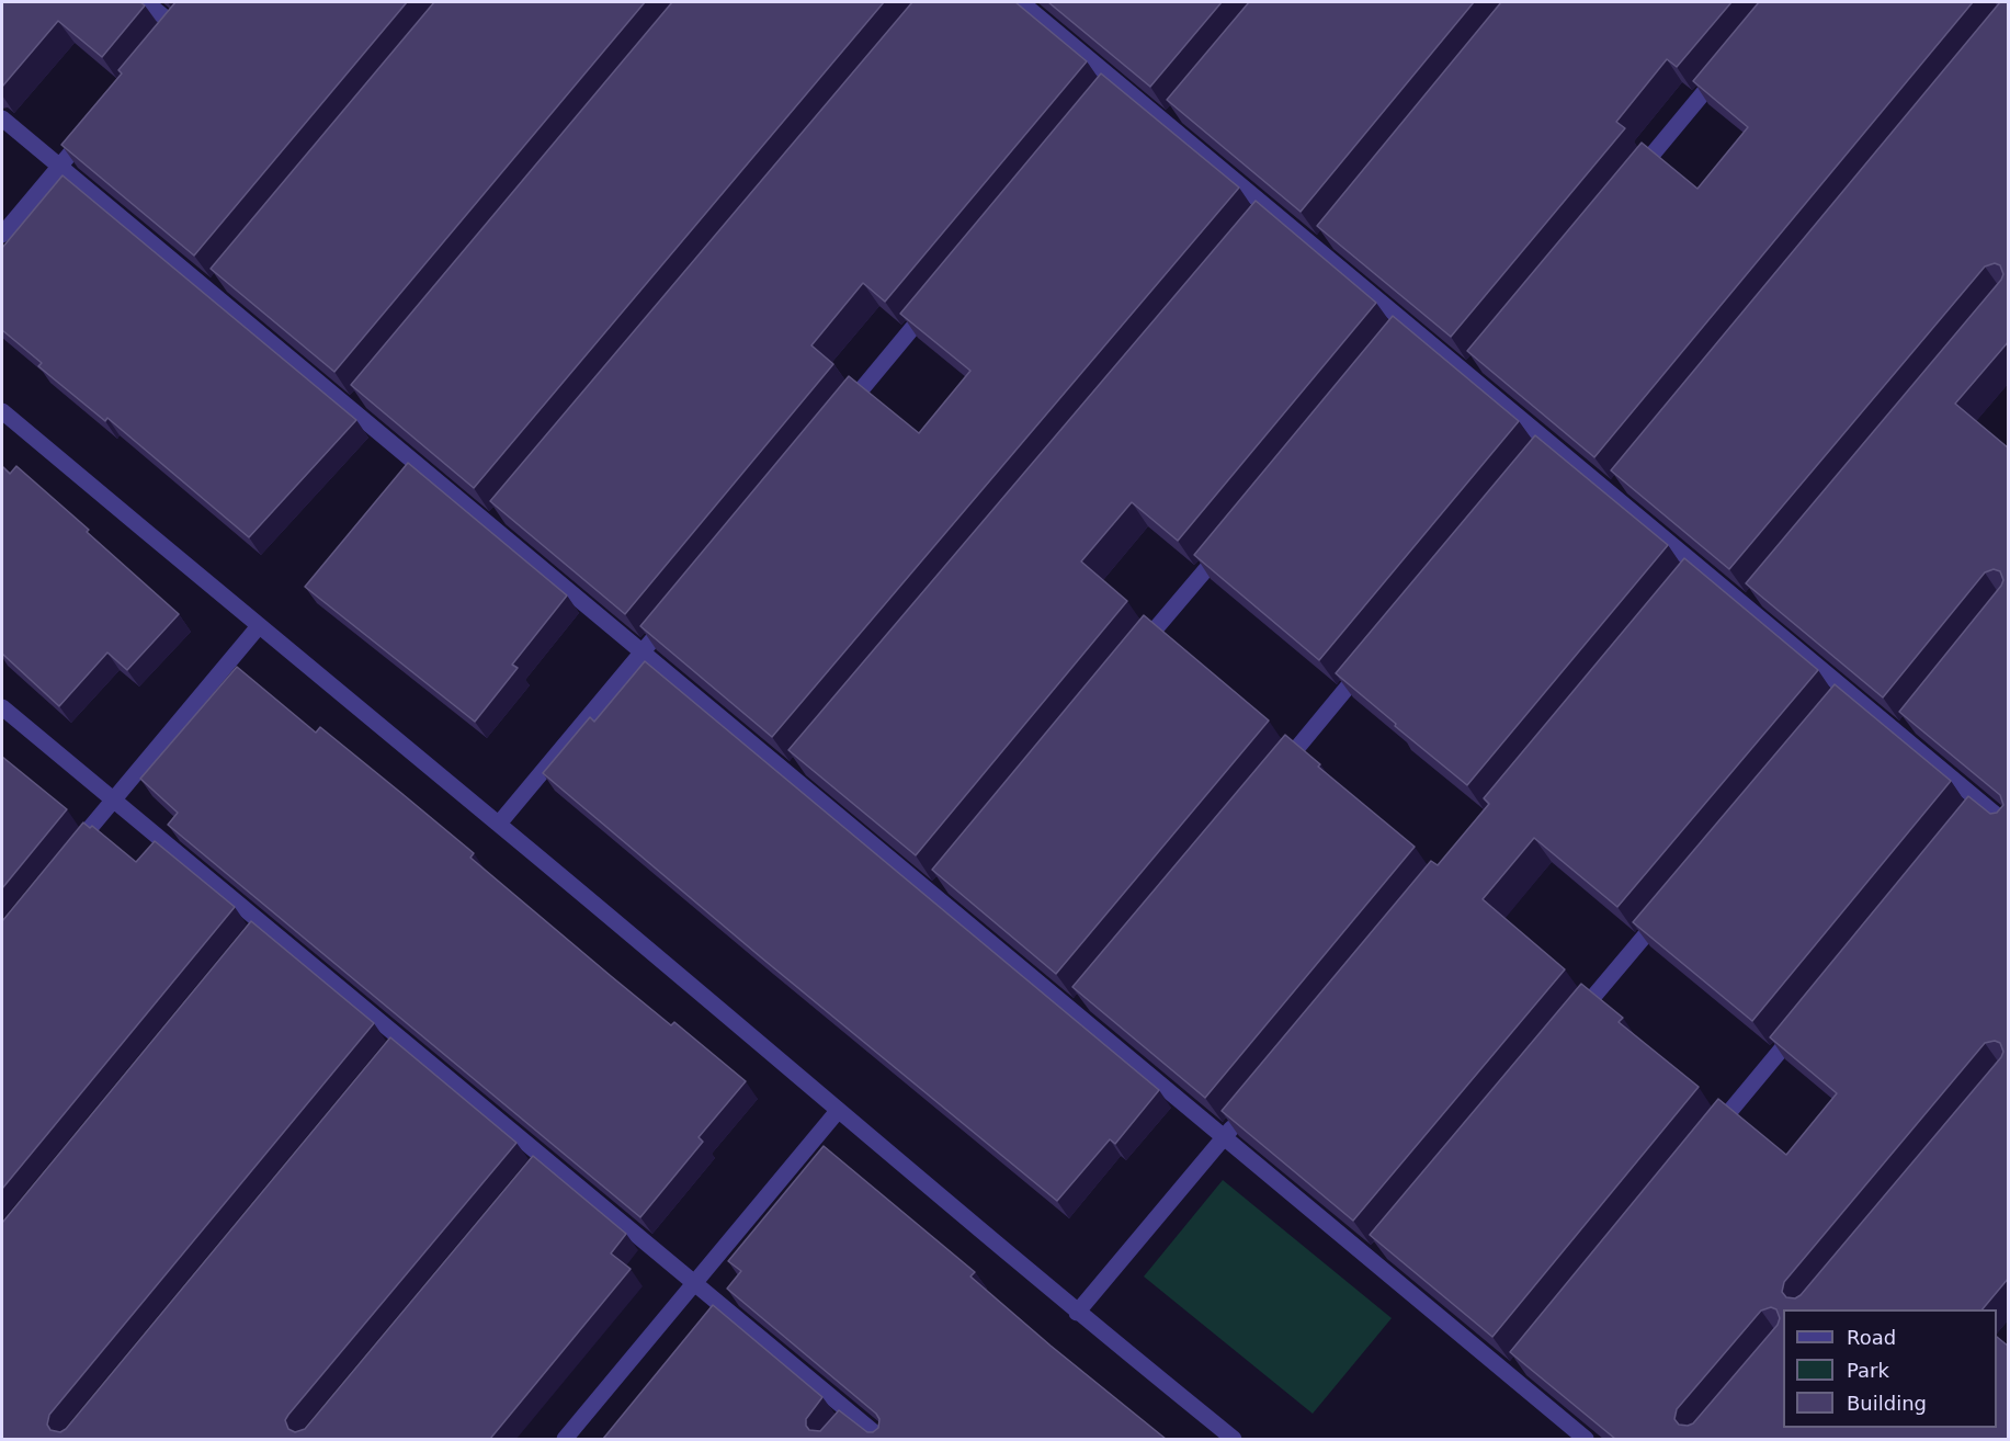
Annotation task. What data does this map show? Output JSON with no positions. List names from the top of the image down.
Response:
{
  "legend": ["Road", "Park", "Building"]
}
